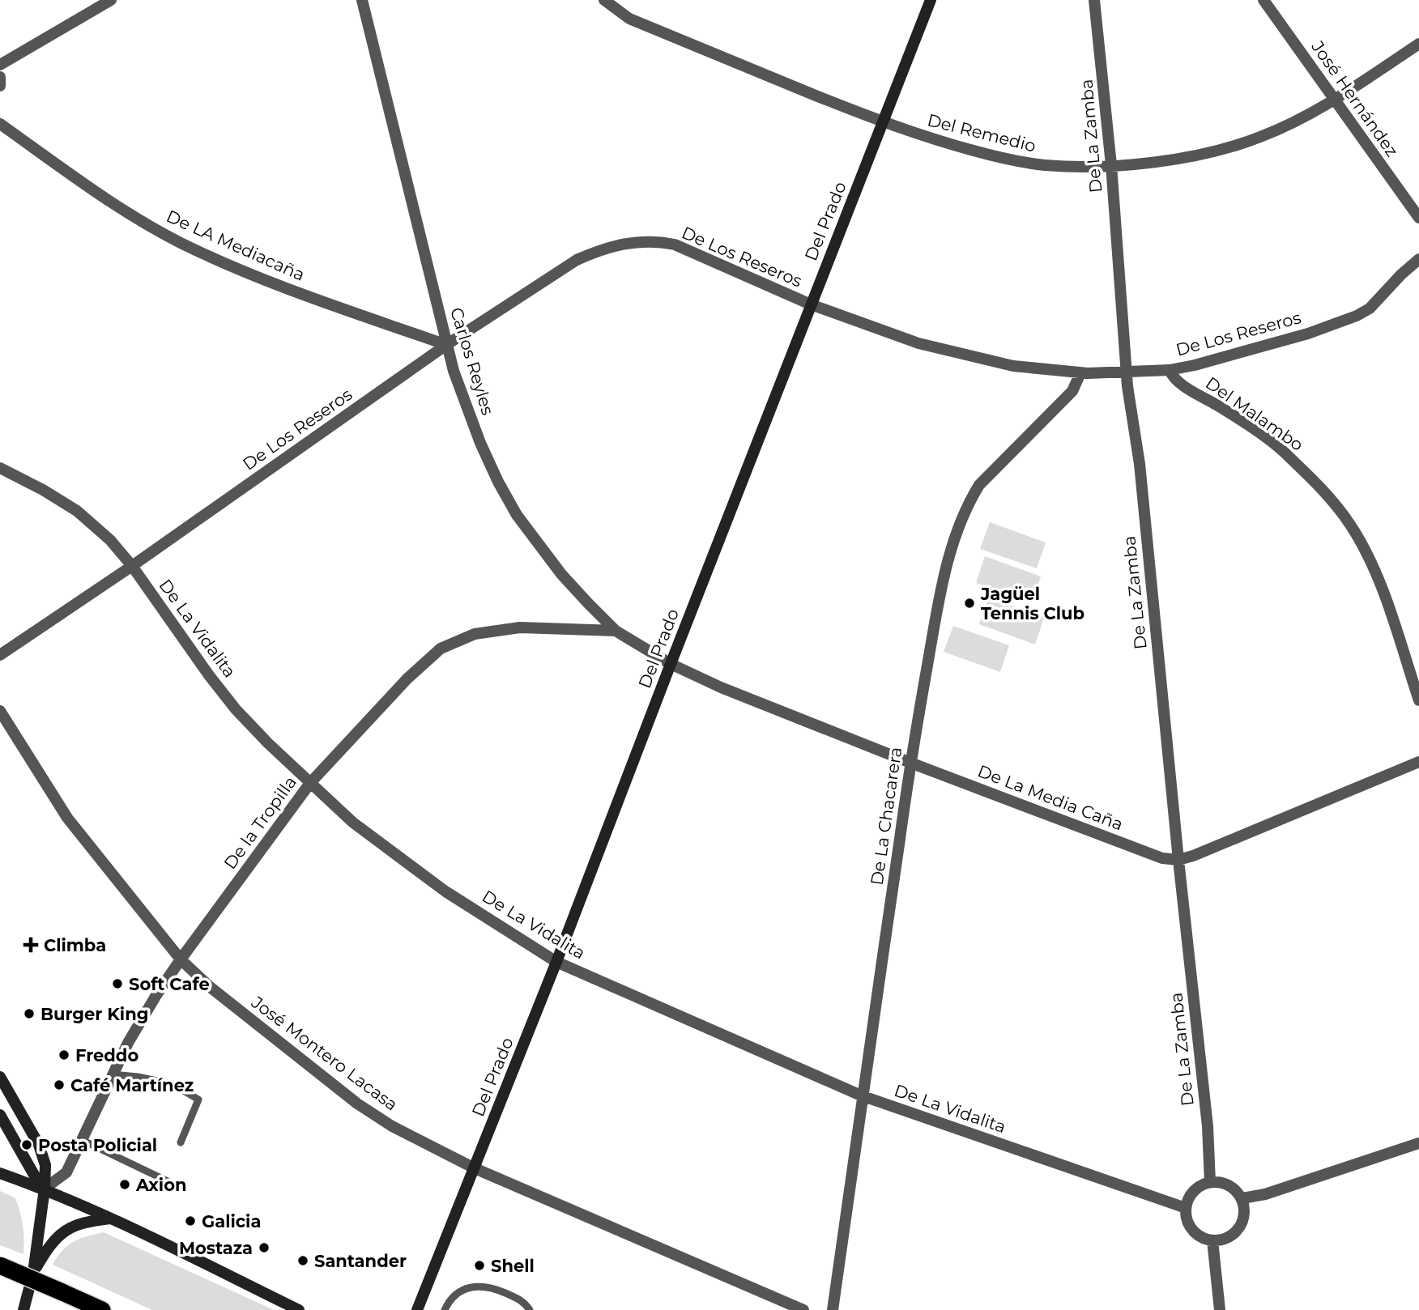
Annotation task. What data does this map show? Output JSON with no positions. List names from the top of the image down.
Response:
{
  "streets": {
    "street": [
      "José Hernández",
      "Del Remedio",
      "De La Zamba",
      "Del Prado",
      "De LA Mediacaña",
      "De Los Reseros",
      "Carlos Reyles",
      "Del Malambo",
      "De La Vidalita",
      "De La Media Caña",
      "De La Chacarera",
      "De la Tropilla",
      "José Montero Lacasa"
    ]
  },
  "crossings": [
    ["José Hernández", "Del Remedio"],
    ["Del Remedio", "De La Zamba"],
    ["Del Remedio", "Del Prado"],
    ["De La Zamba", "De Los Reseros"],
    ["De La Zamba", "De La Vidalita"],
    ["De La Zamba", "De La Media Caña"],
    ["Del Prado", "De Los Reseros"],
    ["Del Prado", "Carlos Reyles"],
    ["Del Prado", "De La Vidalita"],
    ["Del Prado", "De La Media Caña"],
    ["Del Prado", "José Montero Lacasa"],
    ["De LA Mediacaña", "De Los Reseros"],
    ["De LA Mediacaña", "Carlos Reyles"],
    ["De Los Reseros", "Carlos Reyles"],
    ["De Los Reseros", "Del Malambo"],
    ["De Los Reseros", "De La Vidalita"],
    ["De Los Reseros", "De La Chacarera"],
    ["Carlos Reyles", "De La Media Caña"],
    ["Carlos Reyles", "De la Tropilla"],
    ["De La Vidalita", "De La Chacarera"],
    ["De La Vidalita", "De la Tropilla"],
    ["De La Media Caña", "De La Chacarera"],
    ["De la Tropilla", "José Montero Lacasa"]
  ],
  "places": {
    "other": [
      "Jagüel Tennis Club",
      "Soft Cafe",
      "Burger King",
      "Freddo",
      "Café Martínez",
      "Posta Policial",
      "Axion",
      "Galicia",
      "Mostaza",
      "Santander",
      "Shell"
    ],
    "health": ["Climba"]
  }
}
